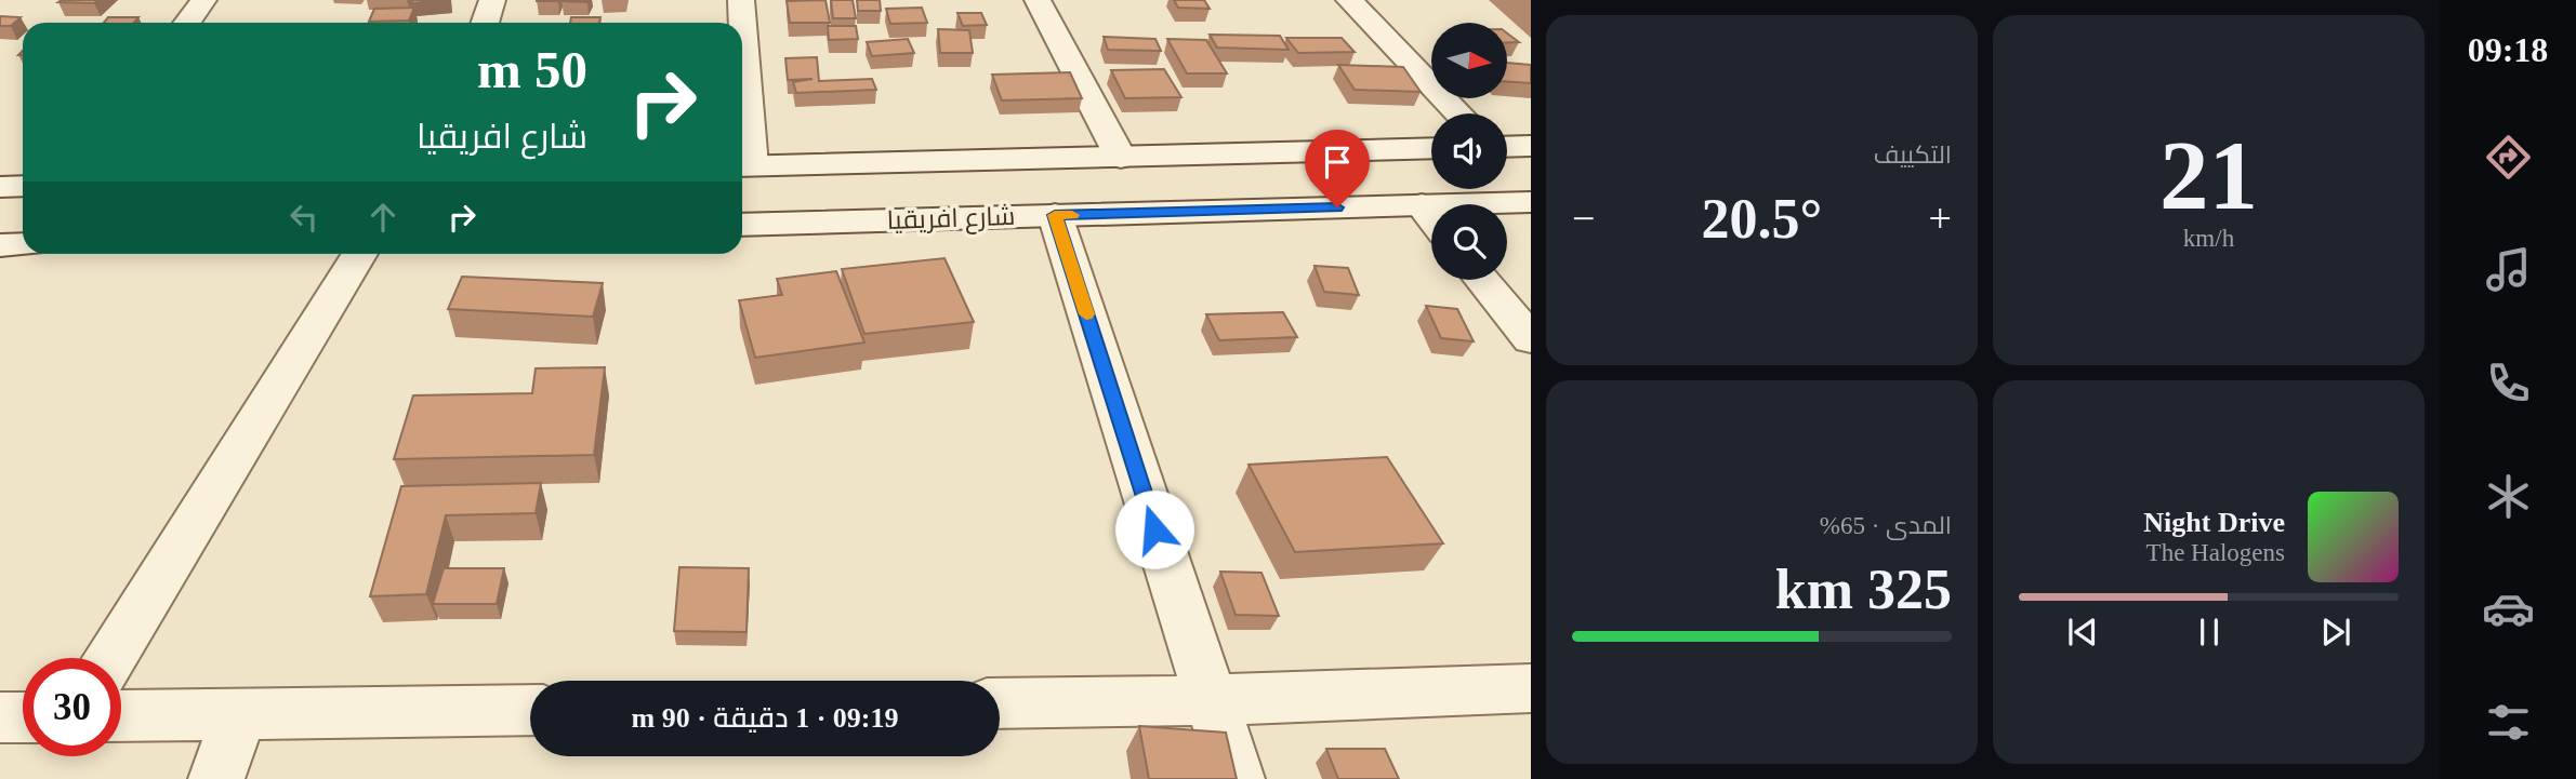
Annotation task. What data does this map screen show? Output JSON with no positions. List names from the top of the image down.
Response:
{
  "streets": {
    "street": ["شارع افريقيا"]
  },
  "north": "right",
  "page": {
    "tabs": "09:18",
    "tile": [
      ["21", "km/h"],
      "التكييف",
      ["المدى · 65%", "325 km"]
    ],
    "turn": ["50 m", "شارع افريقيا"],
    "heat": ["−", "20.5°", "+"],
    "song": ["Night Drive", "The Halogens"],
    "limit": "30",
    "trip": "09:19 · 1 دقيقة · 90 m"
  }
}
